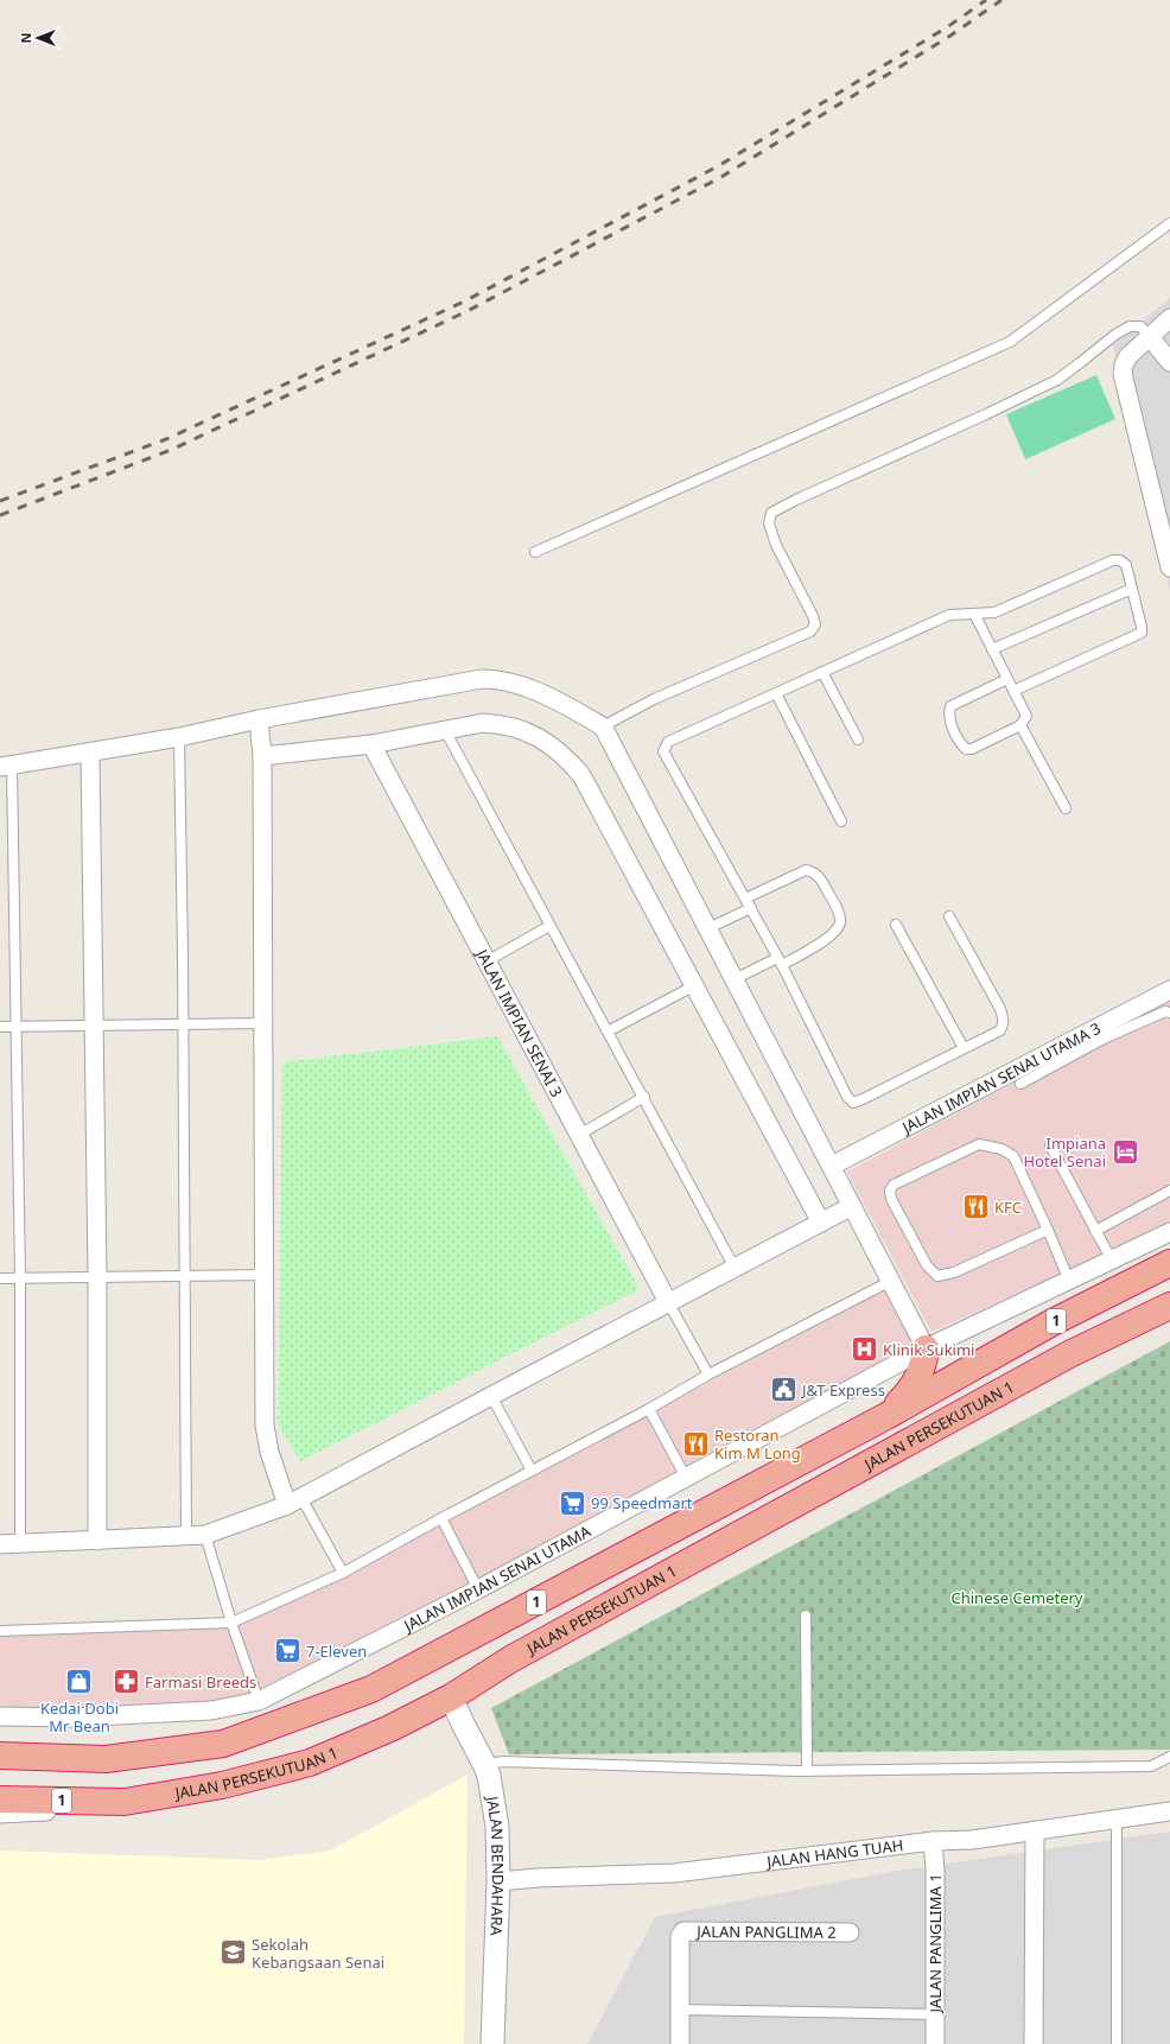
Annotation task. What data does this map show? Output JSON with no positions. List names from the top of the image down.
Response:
{
  "streets": {
    "highway": ["1", "JALAN PERSEKUTUAN 1"],
    "street": [
      "JALAN IMPIAN SENAI 3",
      "JALAN IMPIAN SENAI UTAMA 3",
      "JALAN IMPIAN SENAI UTAMA",
      "JALAN HANG TUAH",
      "JALAN BENDAHARA",
      "JALAN PANGLIMA 2",
      "JALAN PANGLIMA 1"
    ]
  },
  "crossings": [
    ["JALAN PERSEKUTUAN 1", "JALAN BENDAHARA"],
    ["JALAN HANG TUAH", "JALAN BENDAHARA"],
    ["JALAN HANG TUAH", "JALAN PANGLIMA 1"]
  ],
  "parks": ["Chinese Cemetery"],
  "places": {
    "hotel": ["Impiana Hotel Senai"],
    "restaurant": ["KFC", "Restoran Kim M Long"],
    "hospital": ["Klinik Sukimi"],
    "public building": ["J&T Express"],
    "supermarket": ["99 Speedmart", "7-Eleven"],
    "shop": ["Kedai Dobi Mr Bean"],
    "pharmacy": ["Farmasi Breeds"],
    "school or university": ["Sekolah Kebangsaan Senai"]
  },
  "north": "left"
}
